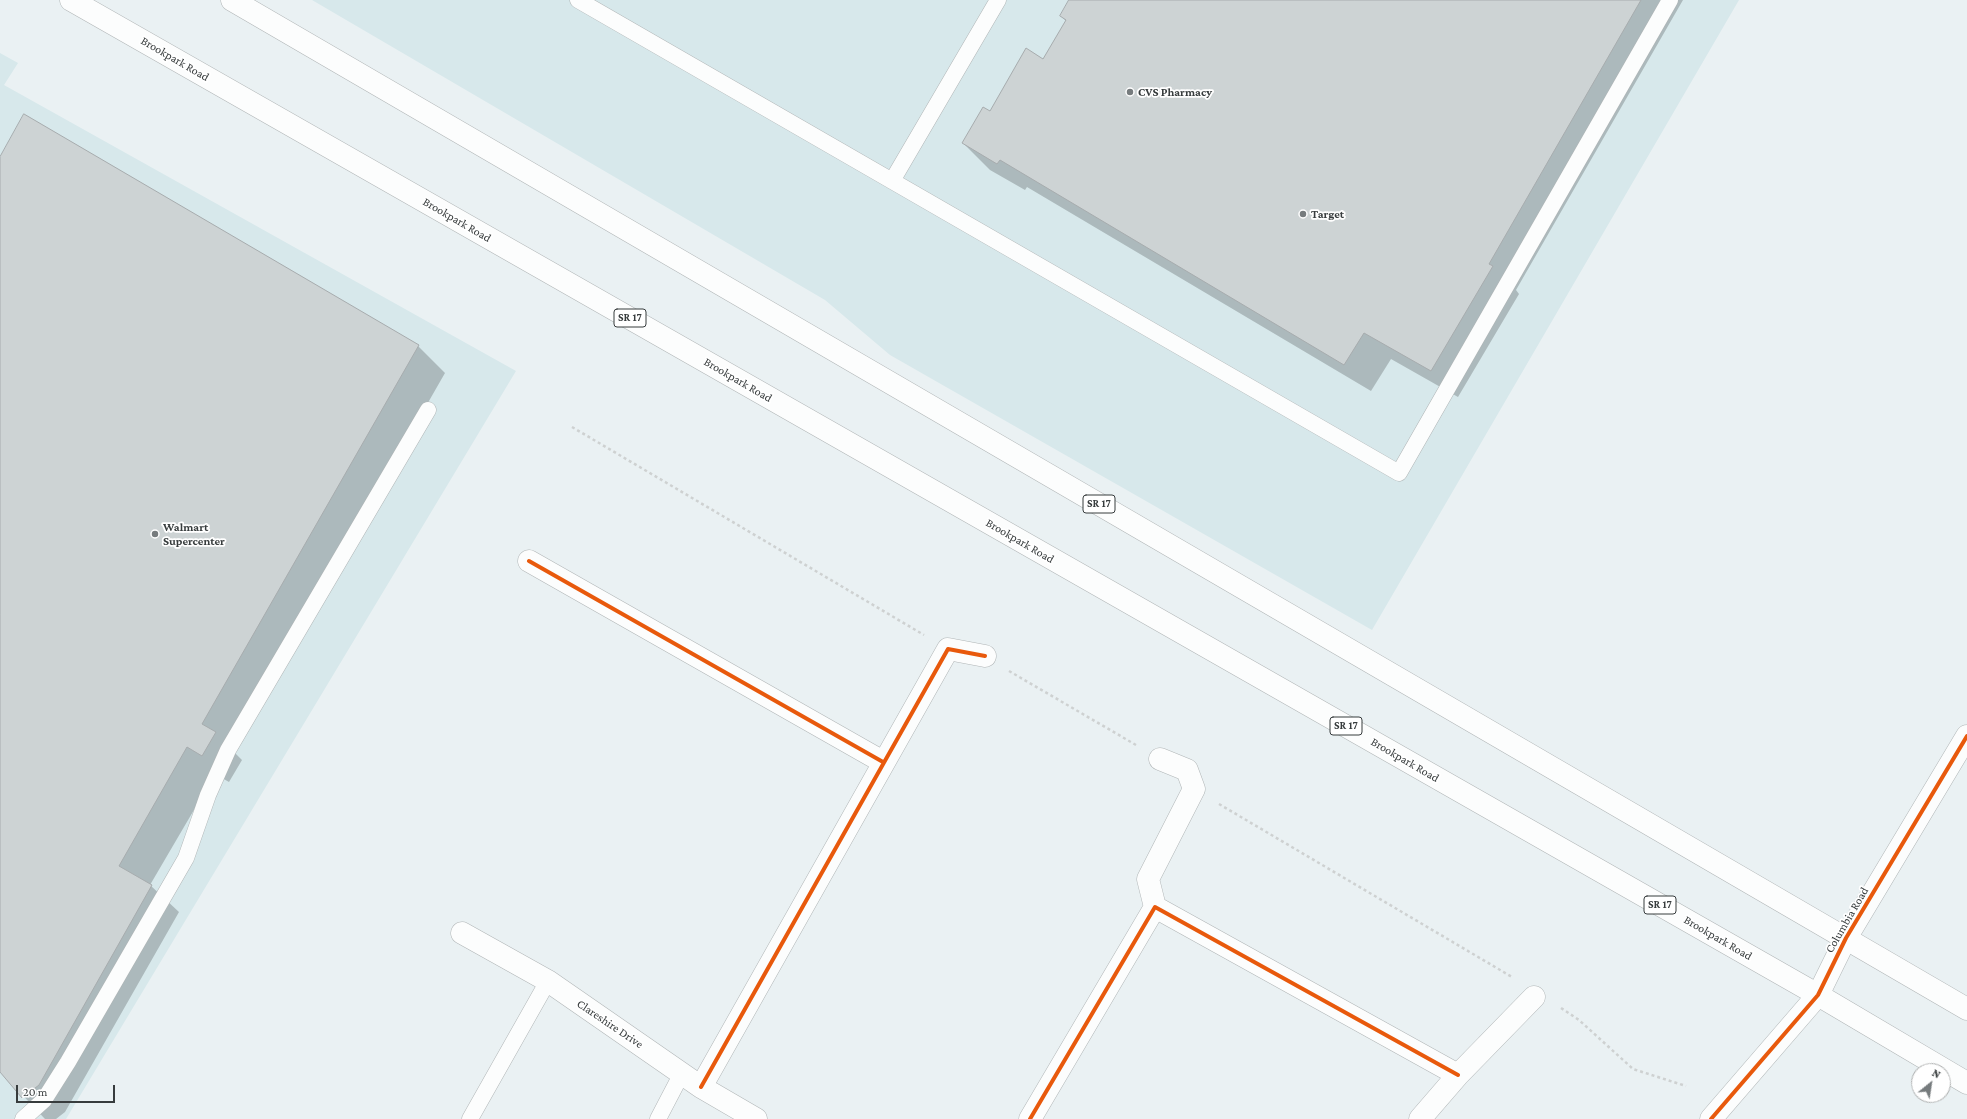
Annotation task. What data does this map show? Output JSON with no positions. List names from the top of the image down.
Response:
{
  "streets": {
    "main road": [
      "Brookpark Road",
      "SR 17",
      "Columbia Road",
      "Clareshire Drive"
    ]
  },
  "crossings": [
    ["Brookpark Road", "Columbia Road"],
    ["SR 17", "Columbia Road"]
  ],
  "places": ["CVS Pharmacy", "Target", "Walmart Supercenter"],
  "scale_bar": "20 m",
  "north": "top right"
}
